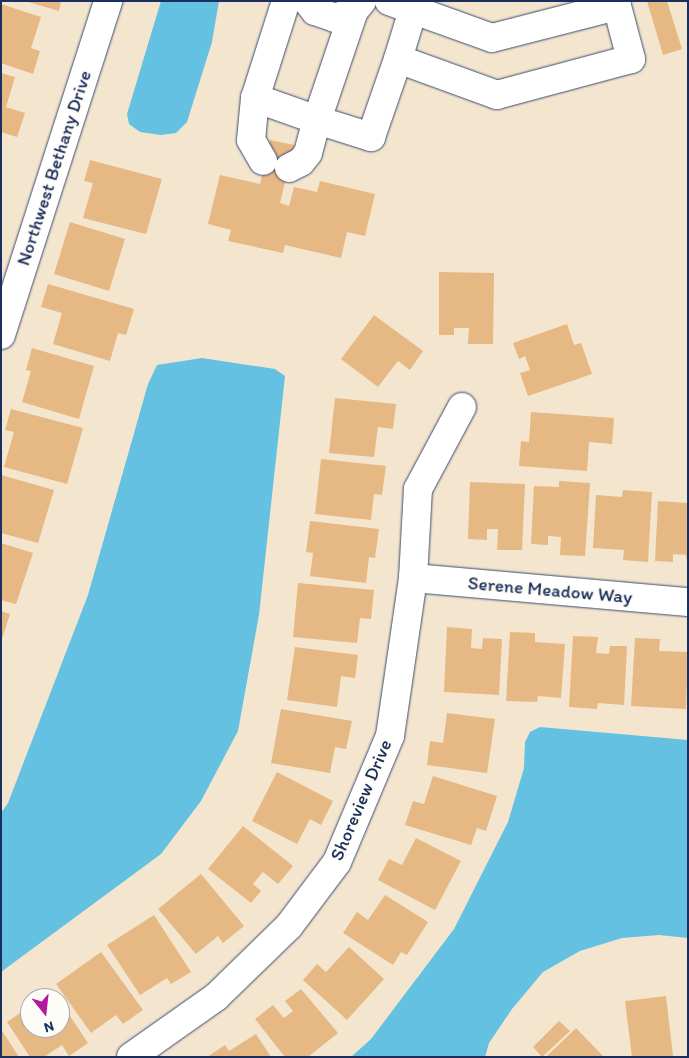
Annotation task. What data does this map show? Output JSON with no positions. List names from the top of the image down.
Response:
{
  "streets": {
    "street": ["Northwest Bethany Drive", "Serene Meadow Way", "Shoreview Drive"]
  },
  "crossings": [
    ["Serene Meadow Way", "Shoreview Drive"]
  ],
  "north": "bottom"
}
